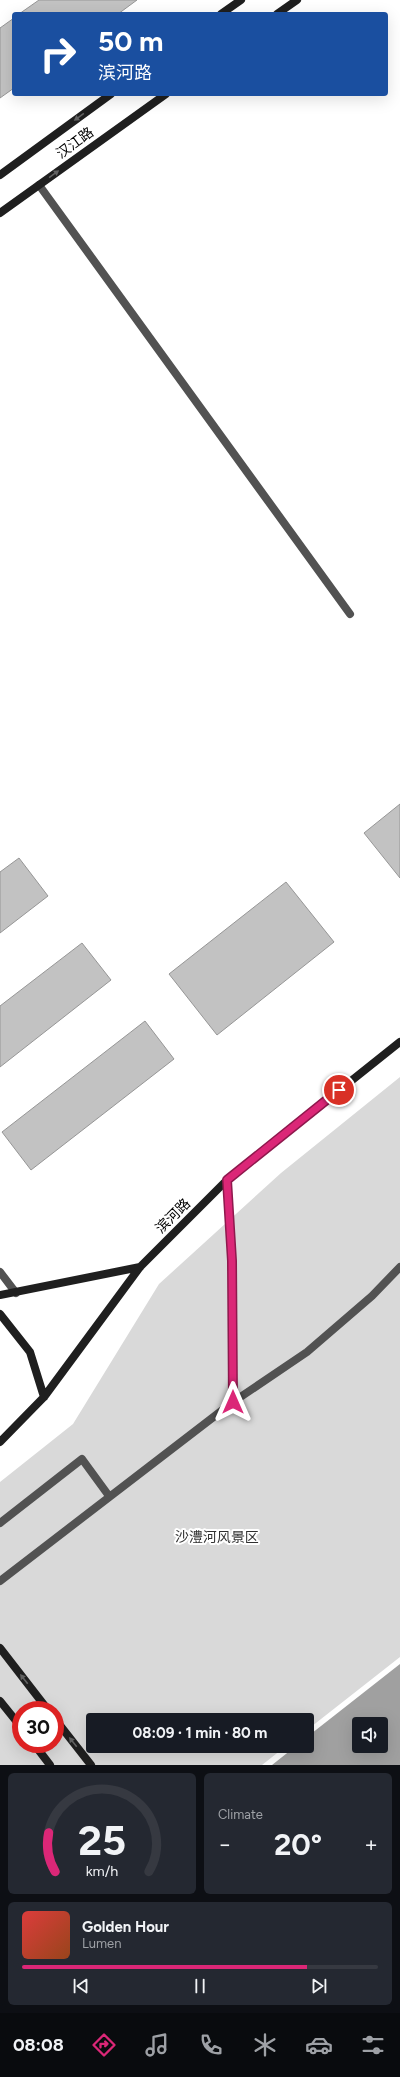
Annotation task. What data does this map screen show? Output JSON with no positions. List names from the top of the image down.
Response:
{
  "streets": {
    "street": ["汉江路", "滨河路"]
  },
  "parks": ["沙澧河风景区"],
  "page": {
    "turn": ["50 m", "滨河路"],
    "limit": "30",
    "trip": "08:09 · 1 min · 80 m",
    "tile": "Climate",
    "heat": ["−", "20°", "+"],
    "song": ["Golden Hour", "Lumen"],
    "tabs": "08:08",
    "gauge": ["25", "km/h"]
  }
}
